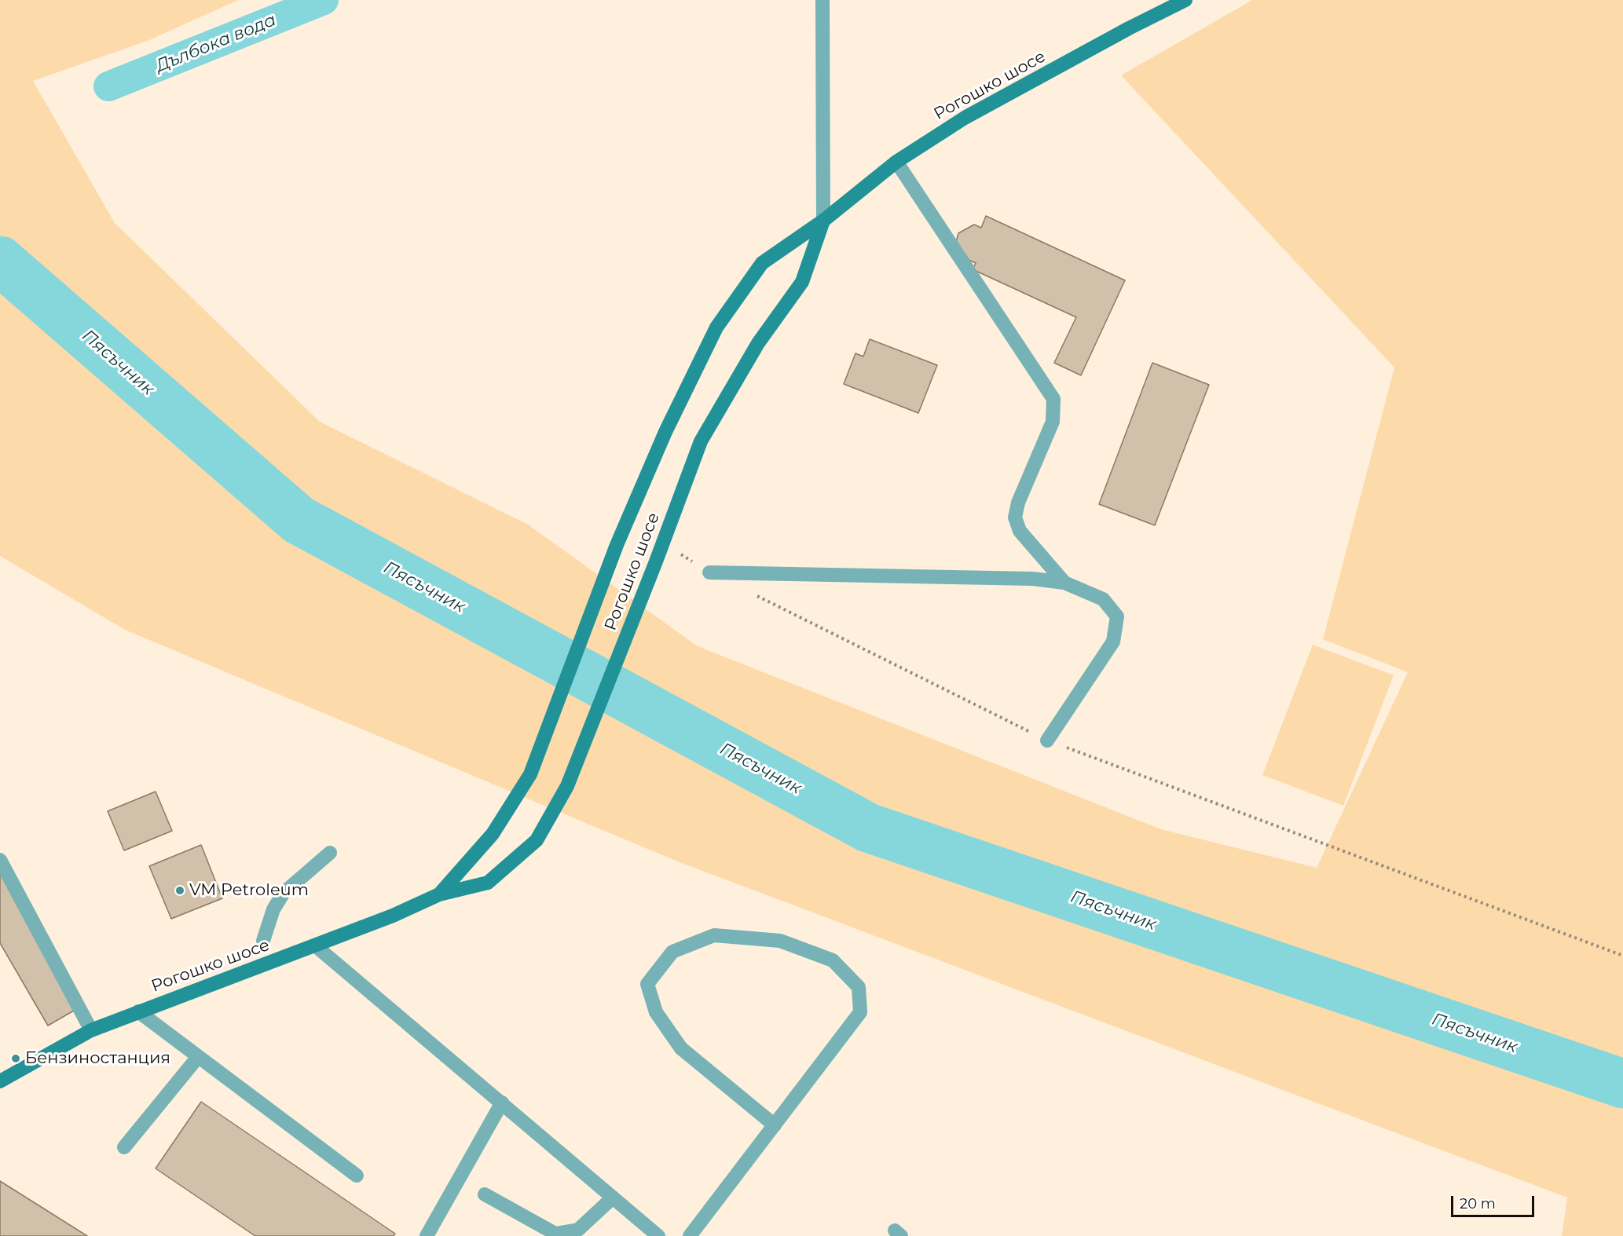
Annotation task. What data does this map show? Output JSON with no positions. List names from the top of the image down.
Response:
{
  "streets": {
    "main road": ["Рогошко шосе"]
  },
  "water": ["Дълбока вода", "Пясъчник"],
  "places": ["VM Petroleum", "Бензиностанция"],
  "scale_bar": "20 m"
}
